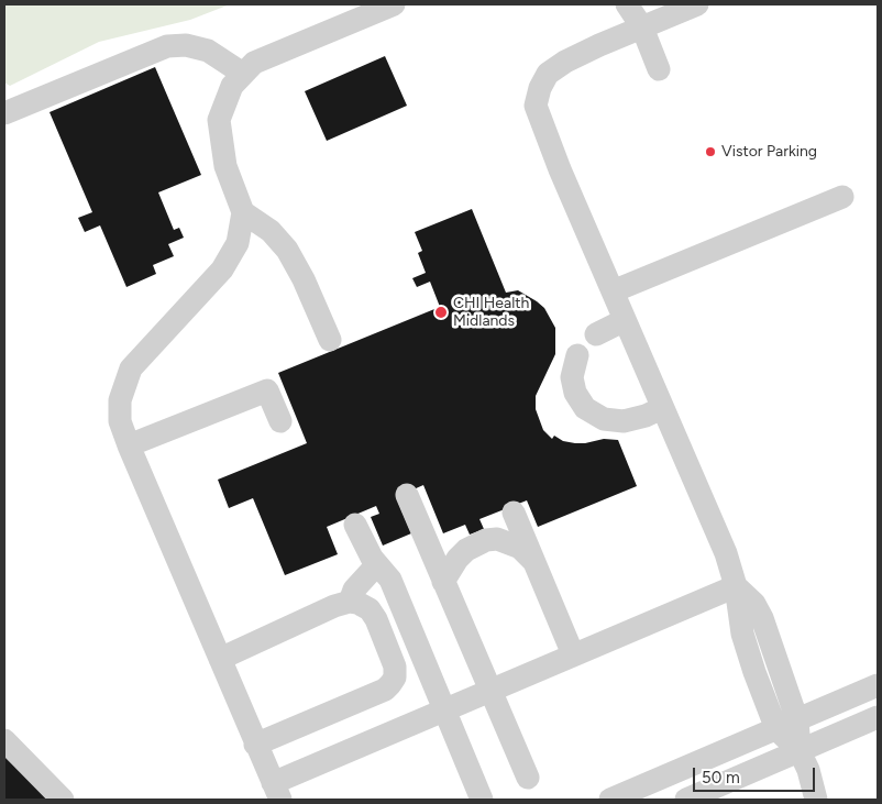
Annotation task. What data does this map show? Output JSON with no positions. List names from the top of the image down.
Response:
{
  "places": ["Vistor Parking", "CHI Health Midlands"],
  "scale_bar": "50 m"
}
